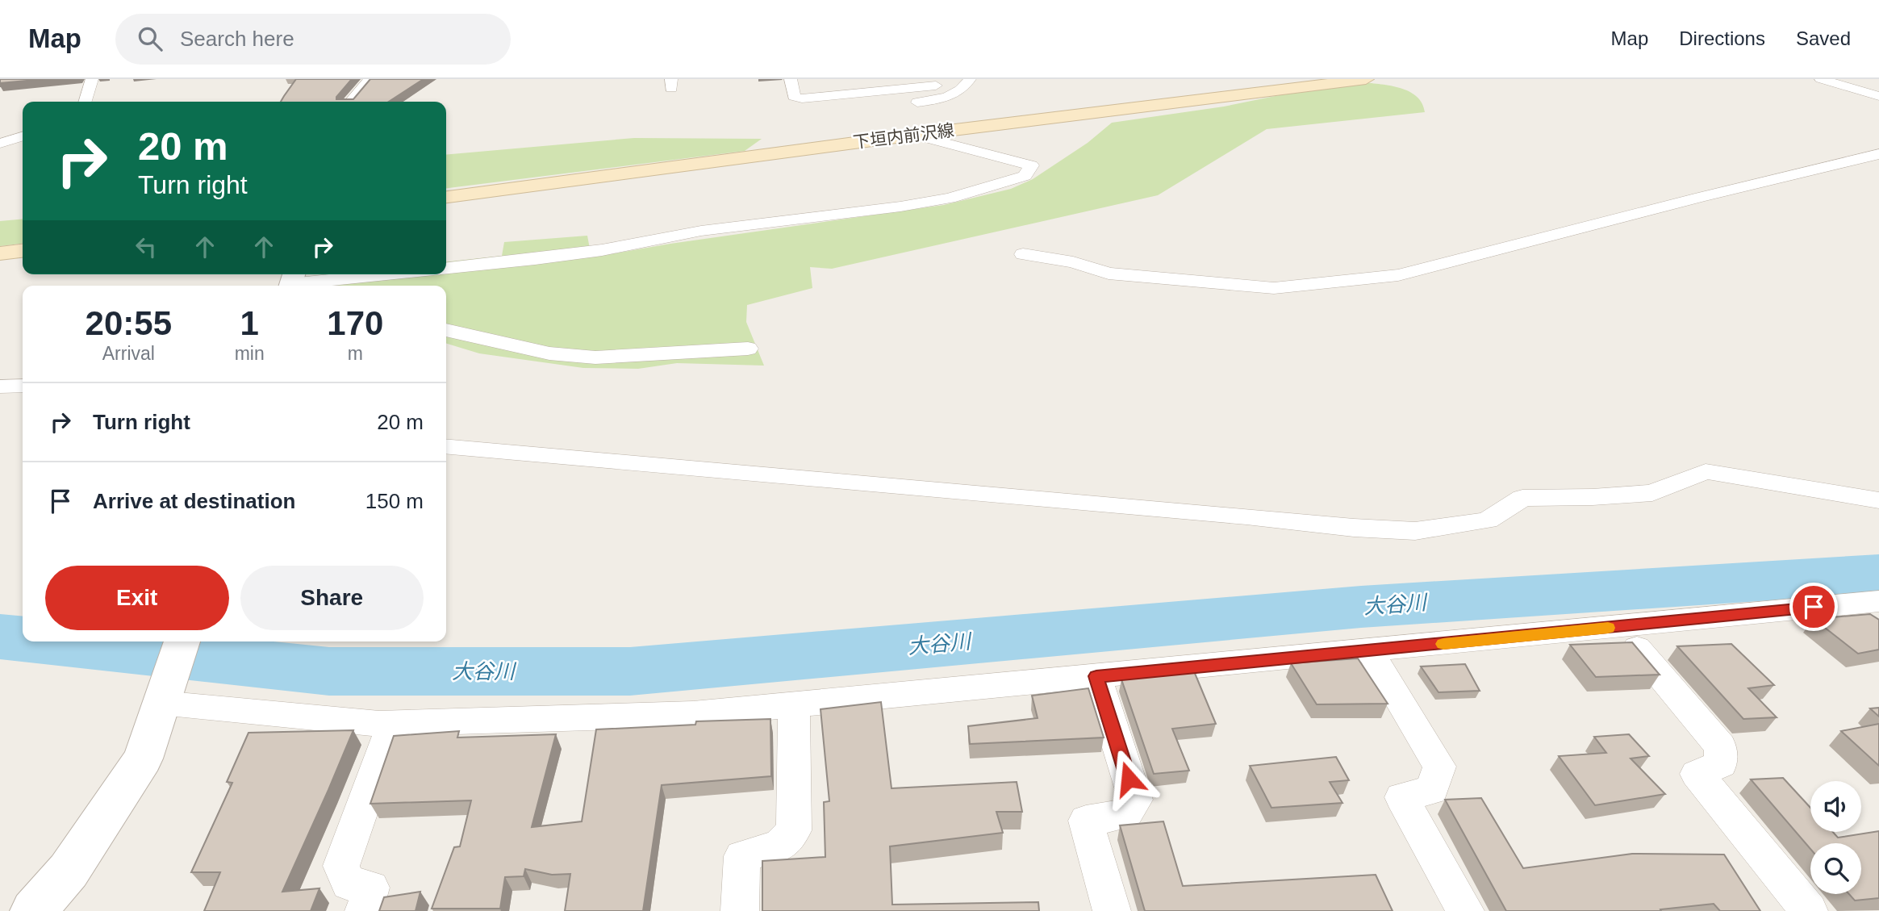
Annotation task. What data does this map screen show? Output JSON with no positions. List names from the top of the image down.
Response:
{
  "streets": {
    "main road": ["下垣内前沢線"]
  },
  "water": ["大谷川"],
  "page": {
    "header": "Map",
    "search": "Search here",
    "nav": ["Map", "Directions", "Saved"],
    "turn": ["20 m", "Turn right"],
    "eta": [
      "20:55",
      "Arrival",
      "1",
      "min",
      "170",
      "m"
    ],
    "list": [
      {
        "name": "Turn right",
        "value": "20 m"
      },
      {
        "name": "Arrive at destination",
        "value": "150 m"
      }
    ],
    "buttons": ["Exit", "Share"]
  }
}
